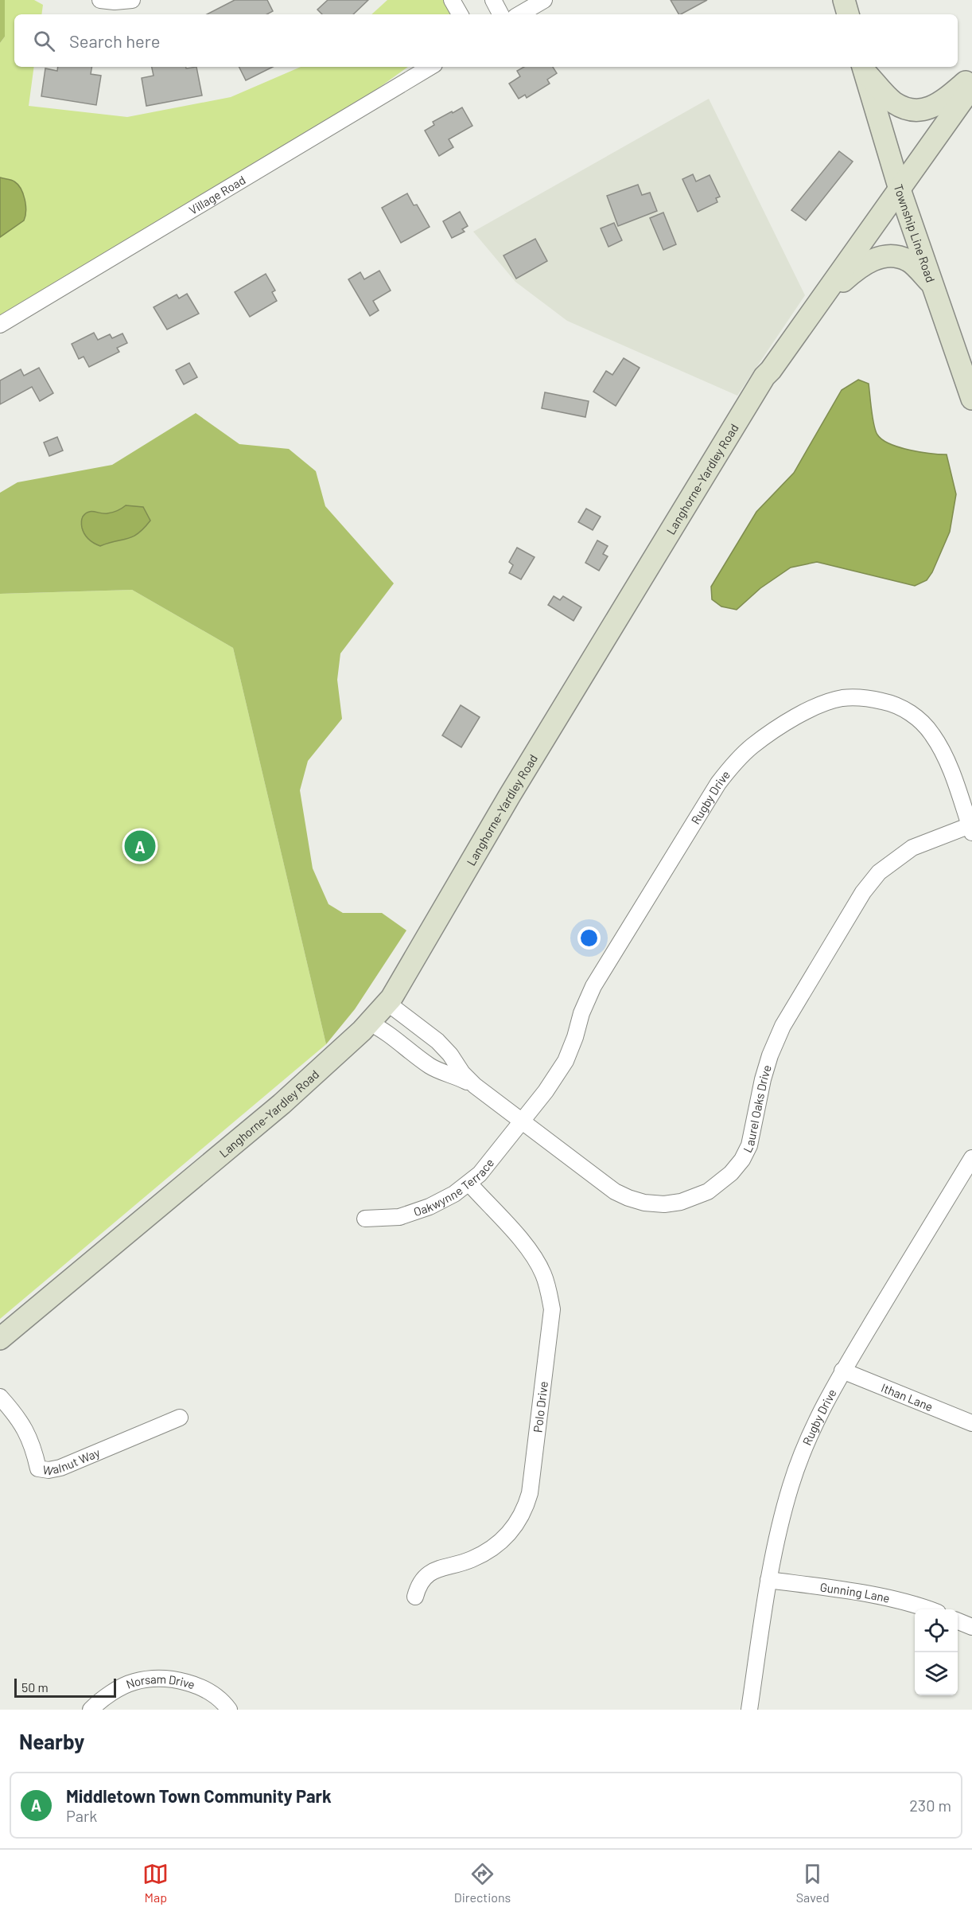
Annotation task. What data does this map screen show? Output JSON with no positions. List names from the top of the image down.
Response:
{
  "streets": {
    "main road": ["Township Line Road", "Langhorne-Yardley Road"],
    "street": [
      "Village Road",
      "Rugby Drive",
      "Laurel Oaks Drive",
      "Oakwynne Terrace",
      "Ithan Lane",
      "Polo Drive",
      "Walnut Way",
      "Gunning Lane",
      "Norsam Drive"
    ]
  },
  "crossings": [
    ["Township Line Road", "Langhorne-Yardley Road"],
    ["Langhorne-Yardley Road", "Laurel Oaks Drive"],
    ["Rugby Drive", "Laurel Oaks Drive"],
    ["Rugby Drive", "Oakwynne Terrace"],
    ["Rugby Drive", "Ithan Lane"],
    ["Rugby Drive", "Gunning Lane"],
    ["Laurel Oaks Drive", "Oakwynne Terrace"],
    ["Oakwynne Terrace", "Polo Drive"]
  ],
  "scale_bar": "50 m",
  "page": {
    "search": "Search here",
    "pins": "A",
    "scale": "50 m",
    "heading": "Nearby",
    "list": [
      {
        "mark": "A",
        "name": "Middletown Town Community Park",
        "note": "Park",
        "value": "230 m"
      }
    ],
    "nav": ["Map", "Directions", "Saved"]
  }
}
